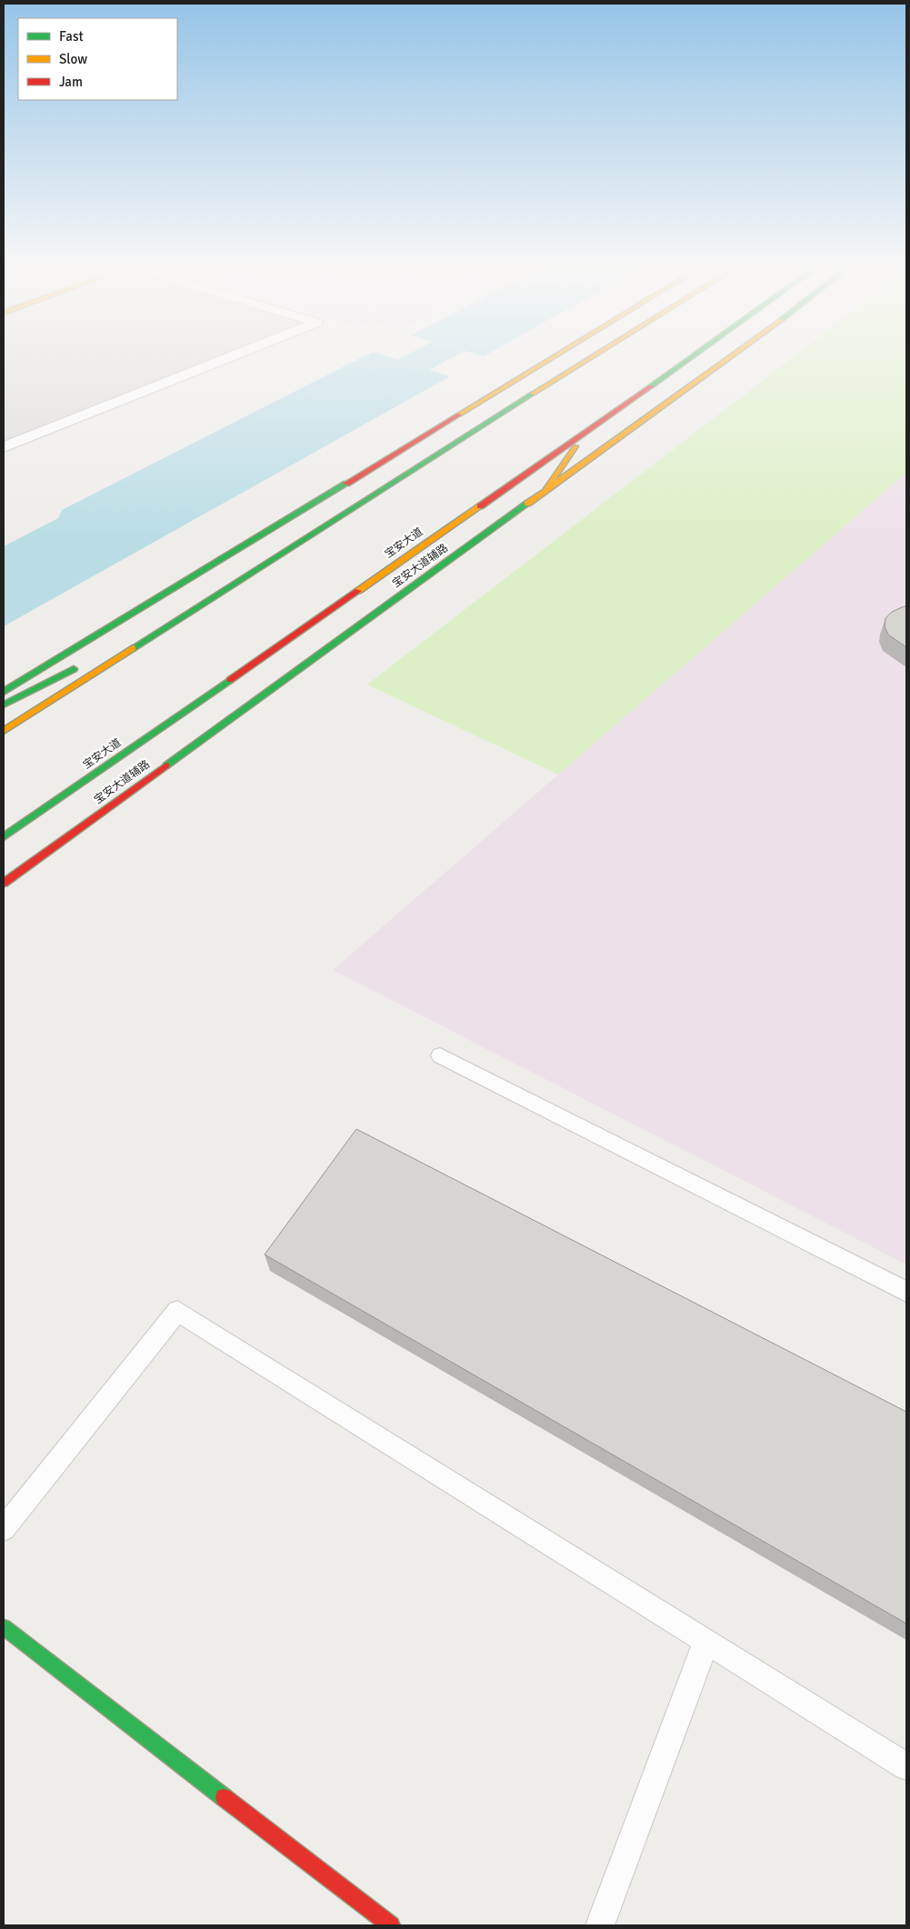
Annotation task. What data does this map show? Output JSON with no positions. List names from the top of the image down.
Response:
{
  "streets": {
    "main road": ["宝安大道", "宝安大道辅路"]
  },
  "legend": ["Fast", "Slow", "Jam"]
}
